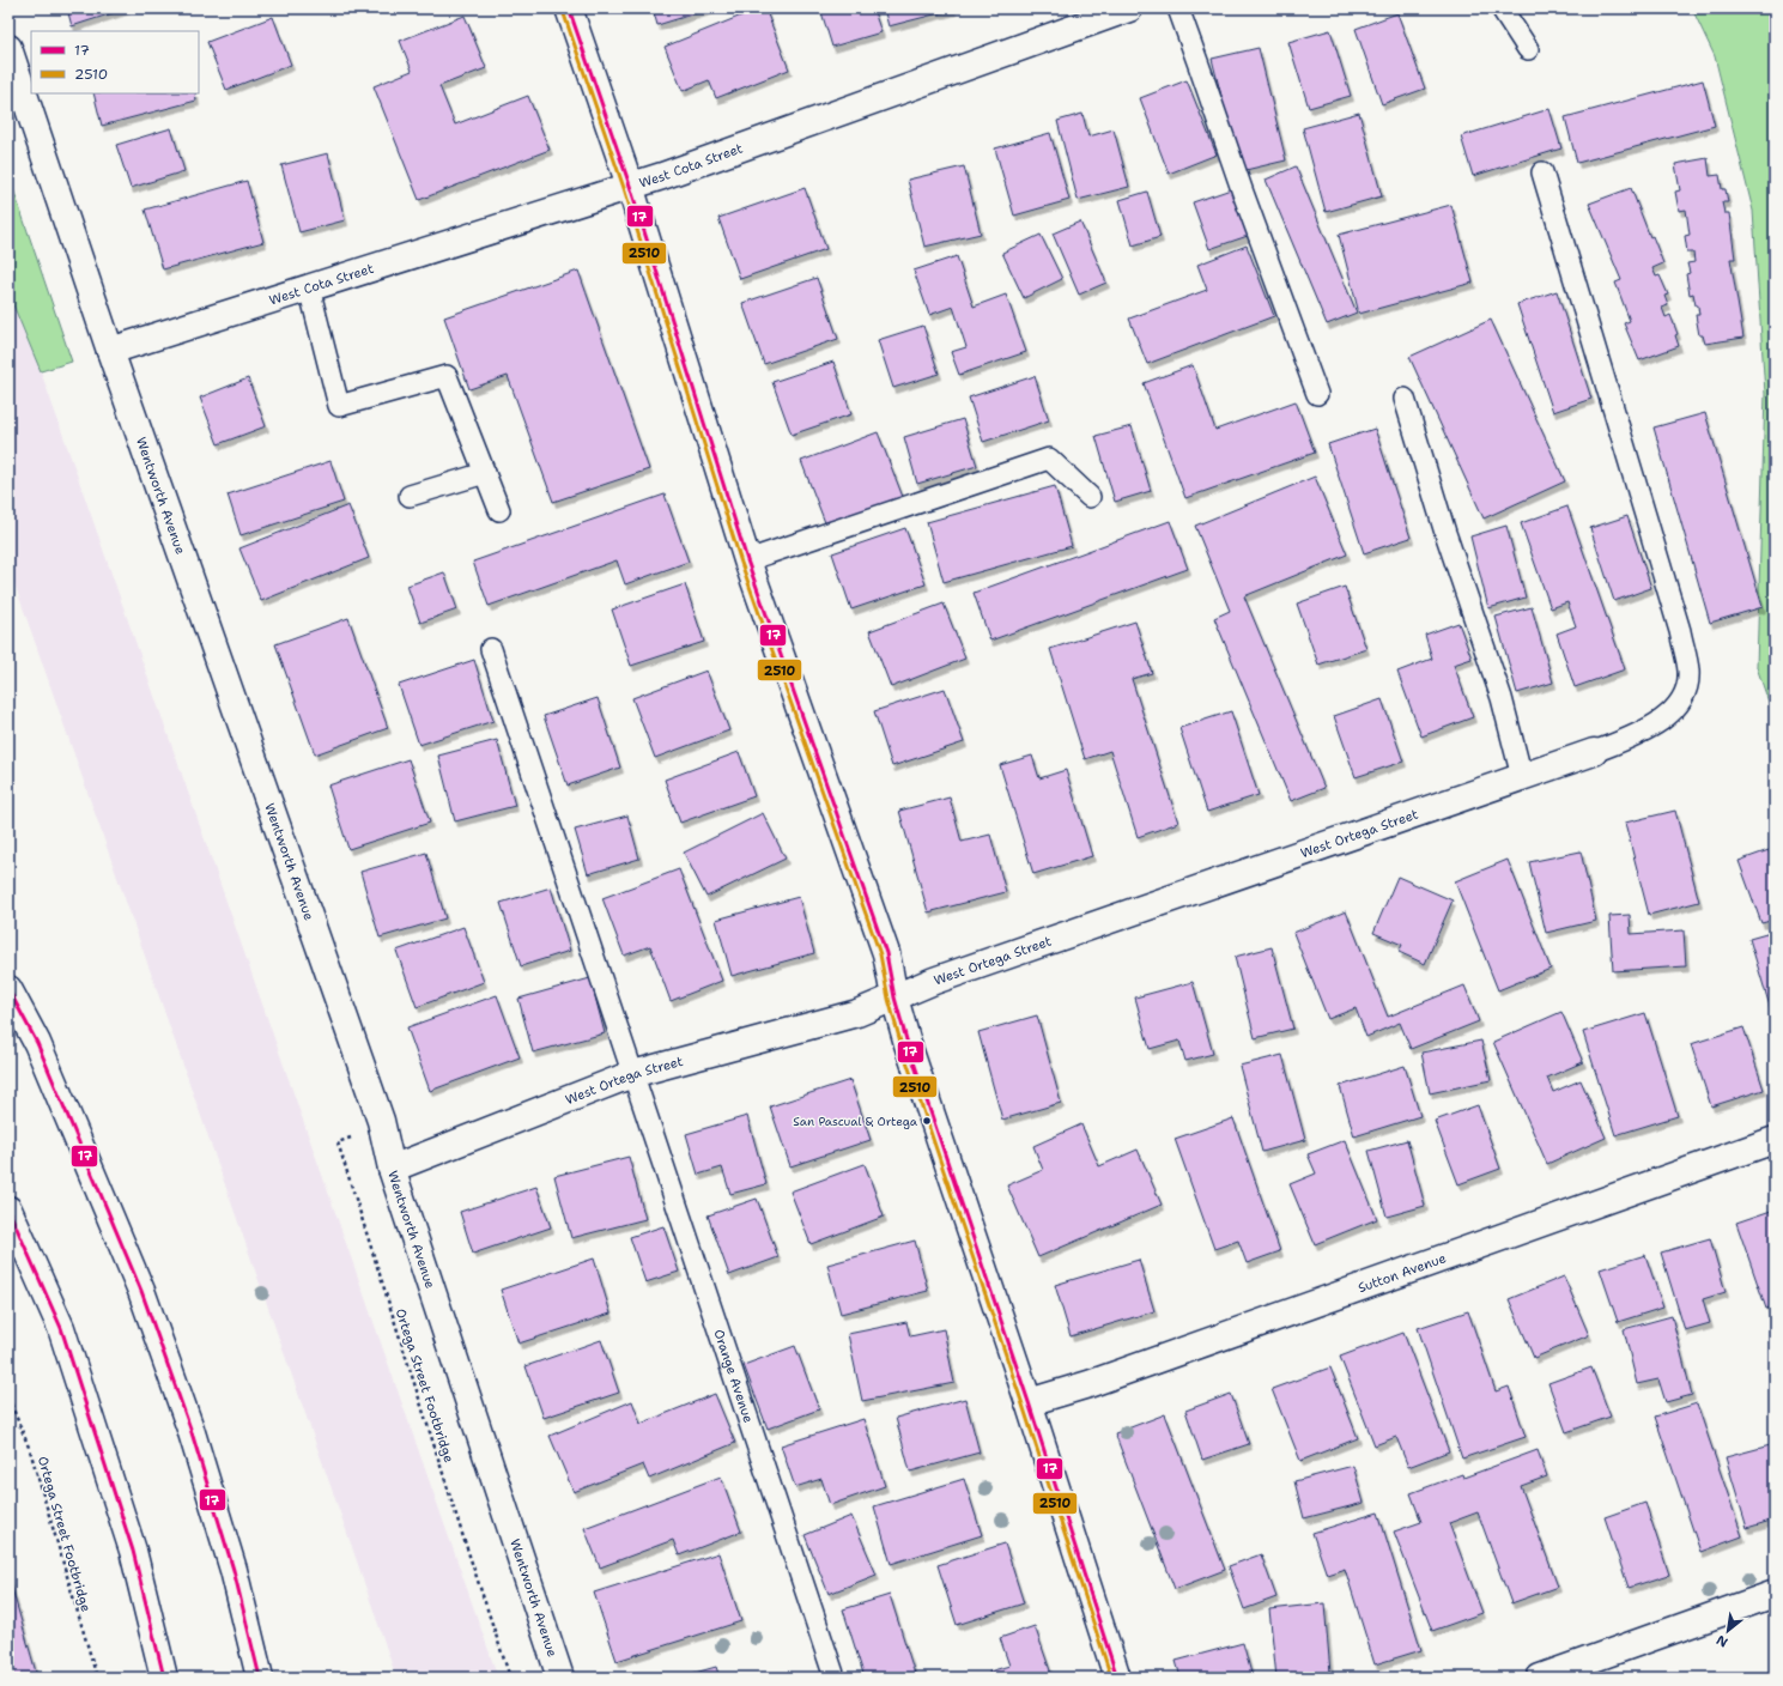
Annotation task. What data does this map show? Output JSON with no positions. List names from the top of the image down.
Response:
{
  "streets": {
    "main road": [
      "West Cota Street",
      "Wentworth Avenue",
      "West Ortega Street",
      "Sutton Avenue"
    ],
    "lane": ["Orange Avenue"],
    "path": ["Ortega Street Footbridge"]
  },
  "crossings": [
    ["West Cota Street", "Wentworth Avenue"],
    ["Wentworth Avenue", "West Ortega Street"],
    ["Wentworth Avenue", "Ortega Street Footbridge"],
    ["West Ortega Street", "Orange Avenue"]
  ],
  "places": ["San Pascual & Ortega"],
  "lines": ["transit line 17", "transit line 2510"],
  "legend": ["17", "2510"],
  "north": "bottom left"
}
